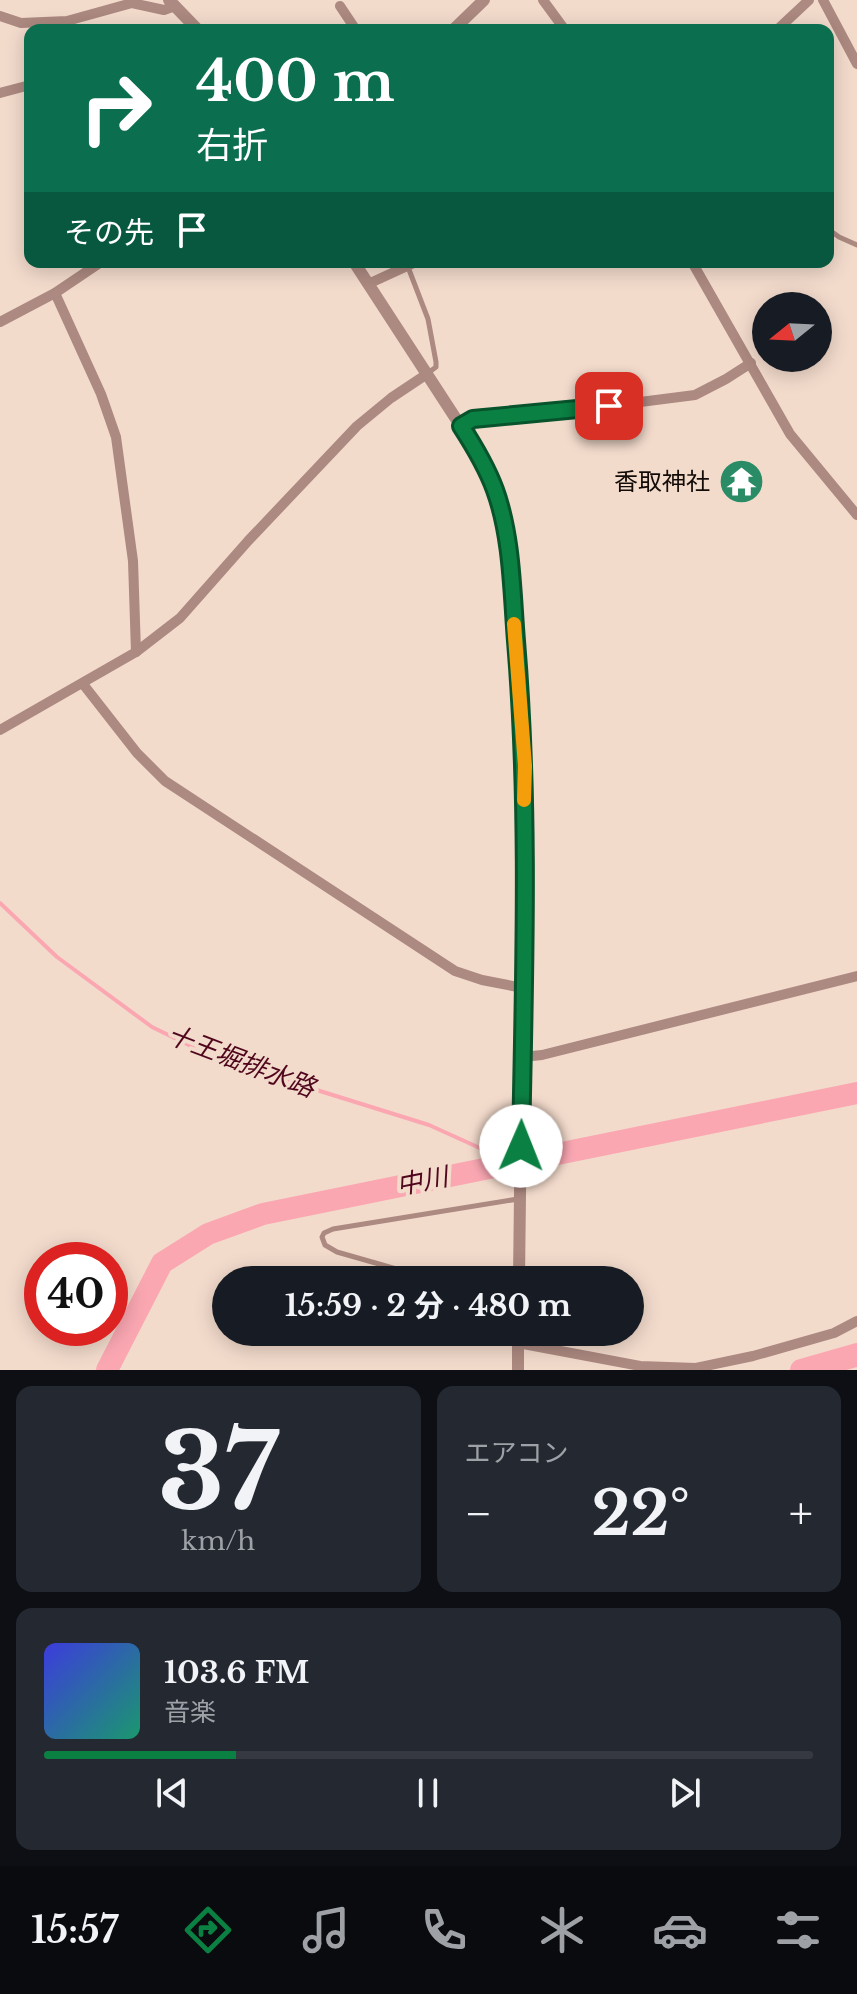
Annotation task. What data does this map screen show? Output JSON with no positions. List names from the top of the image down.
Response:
{
  "water": ["十王堀排水路", "中川"],
  "places": {
    "temple": ["香取神社"]
  },
  "north": "left",
  "page": {
    "turn": ["400 m", "右折"],
    "then": "その先",
    "limit": "40",
    "trip": "15:59 · 2 分 · 480 m",
    "tile": [
      ["37", "km/h"],
      "エアコン"
    ],
    "heat": ["−", "22°", "+"],
    "song": ["103.6 FM", "音楽"],
    "tabs": "15:57"
  }
}
